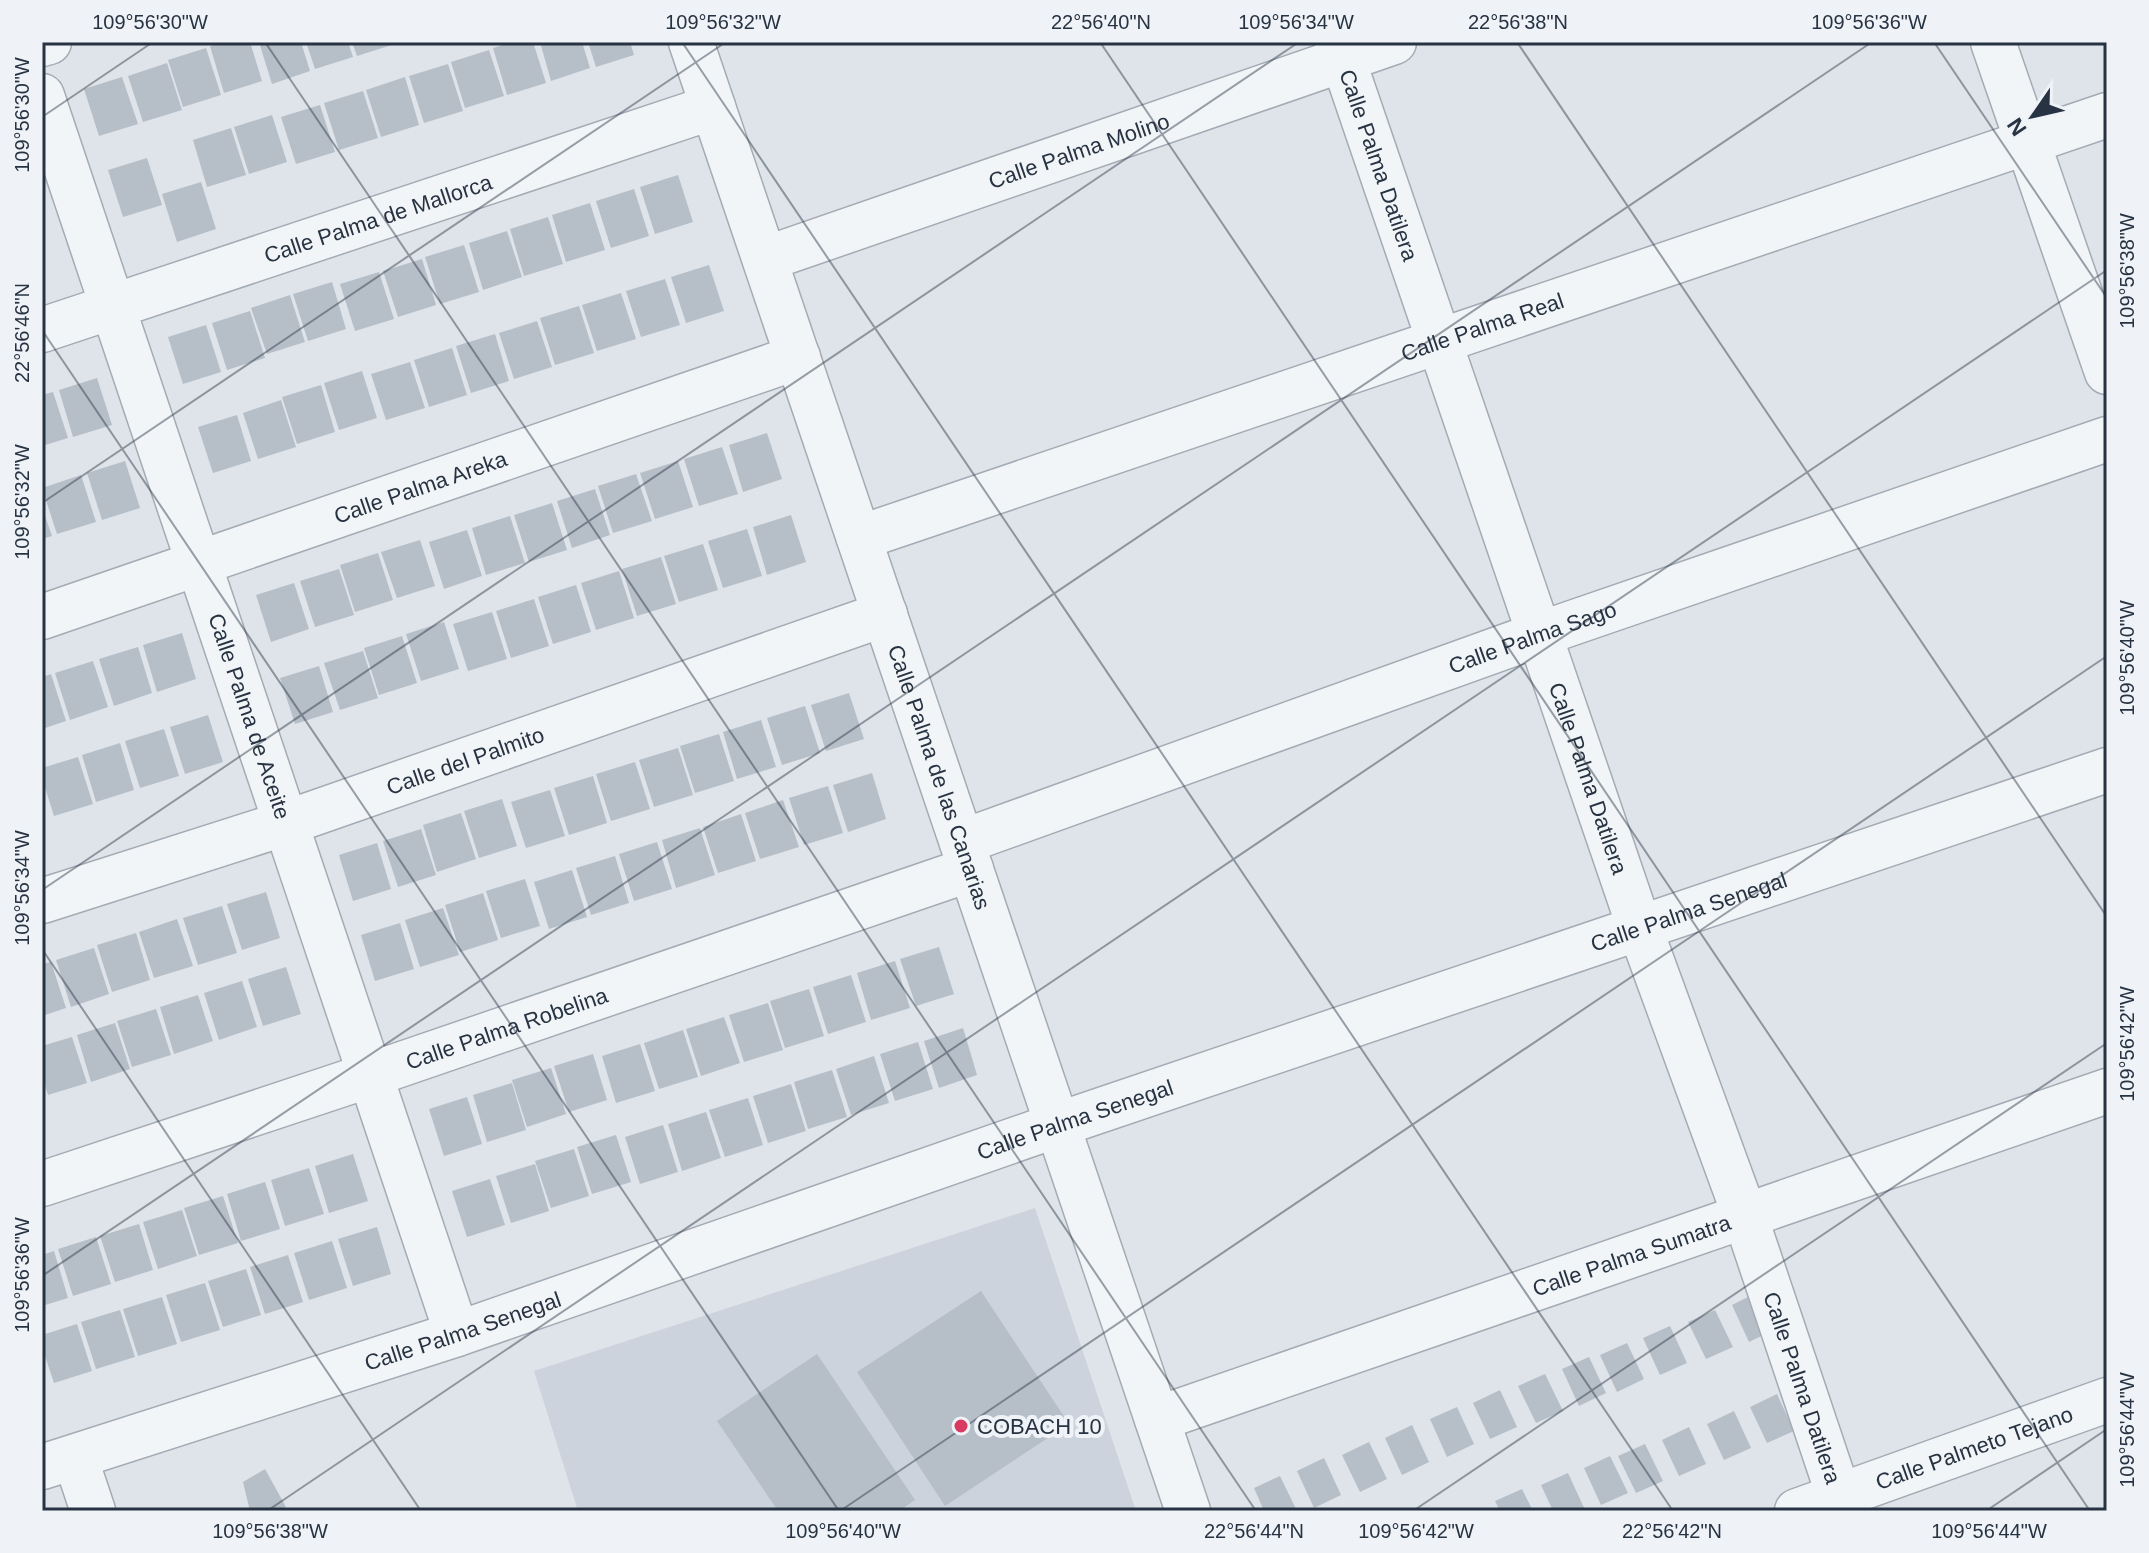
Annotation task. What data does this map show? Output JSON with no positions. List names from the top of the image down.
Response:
{
  "streets": {
    "street": [
      "Calle Palma Molino",
      "Calle Palma Datilera",
      "Calle Palma de Mallorca",
      "Calle Palma Real",
      "Calle Palma Areka",
      "Calle Palma Sago",
      "Calle Palma de Aceite",
      "Calle del Palmito",
      "Calle Palma de las Canarias",
      "Calle Palma Senegal",
      "Calle Palma Robelina",
      "Calle Palma Sumatra",
      "Calle Palmeto Tejano"
    ]
  },
  "crossings": [
    ["Calle Palma Molino", "Calle Palma Datilera"],
    ["Calle Palma Molino", "Calle Palma de las Canarias"],
    ["Calle Palma Datilera", "Calle Palma Real"],
    ["Calle Palma Datilera", "Calle Palma Sago"],
    ["Calle Palma Datilera", "Calle Palma Senegal"],
    ["Calle Palma Datilera", "Calle Palma Sumatra"],
    ["Calle Palma Datilera", "Calle Palmeto Tejano"],
    ["Calle Palma de Mallorca", "Calle Palma de Aceite"],
    ["Calle Palma de Mallorca", "Calle Palma de las Canarias"],
    ["Calle Palma Real", "Calle Palma de las Canarias"],
    ["Calle Palma Areka", "Calle Palma de Aceite"],
    ["Calle Palma Areka", "Calle Palma de las Canarias"],
    ["Calle Palma Sago", "Calle Palma de las Canarias"],
    ["Calle Palma Sago", "Calle Palma Robelina"],
    ["Calle Palma de Aceite", "Calle del Palmito"],
    ["Calle Palma de Aceite", "Calle Palma Senegal"],
    ["Calle Palma de Aceite", "Calle Palma Robelina"],
    ["Calle del Palmito", "Calle Palma de las Canarias"],
    ["Calle Palma de las Canarias", "Calle Palma Senegal"],
    ["Calle Palma de las Canarias", "Calle Palma Robelina"],
    ["Calle Palma de las Canarias", "Calle Palma Sumatra"]
  ],
  "places": ["COBACH 10"],
  "north": "bottom left",
  "coordinates": [
    "109°56'30\"W",
    "109°56'32\"W",
    "22°56'40\"N",
    "109°56'34\"W",
    "22°56'38\"N",
    "109°56'36\"W",
    "109°56'38\"W",
    "22°56'46\"N",
    "109°56'40\"W",
    "109°56'42\"W",
    "109°56'44\"W",
    "22°56'44\"N",
    "22°56'42\"N"
  ]
}
